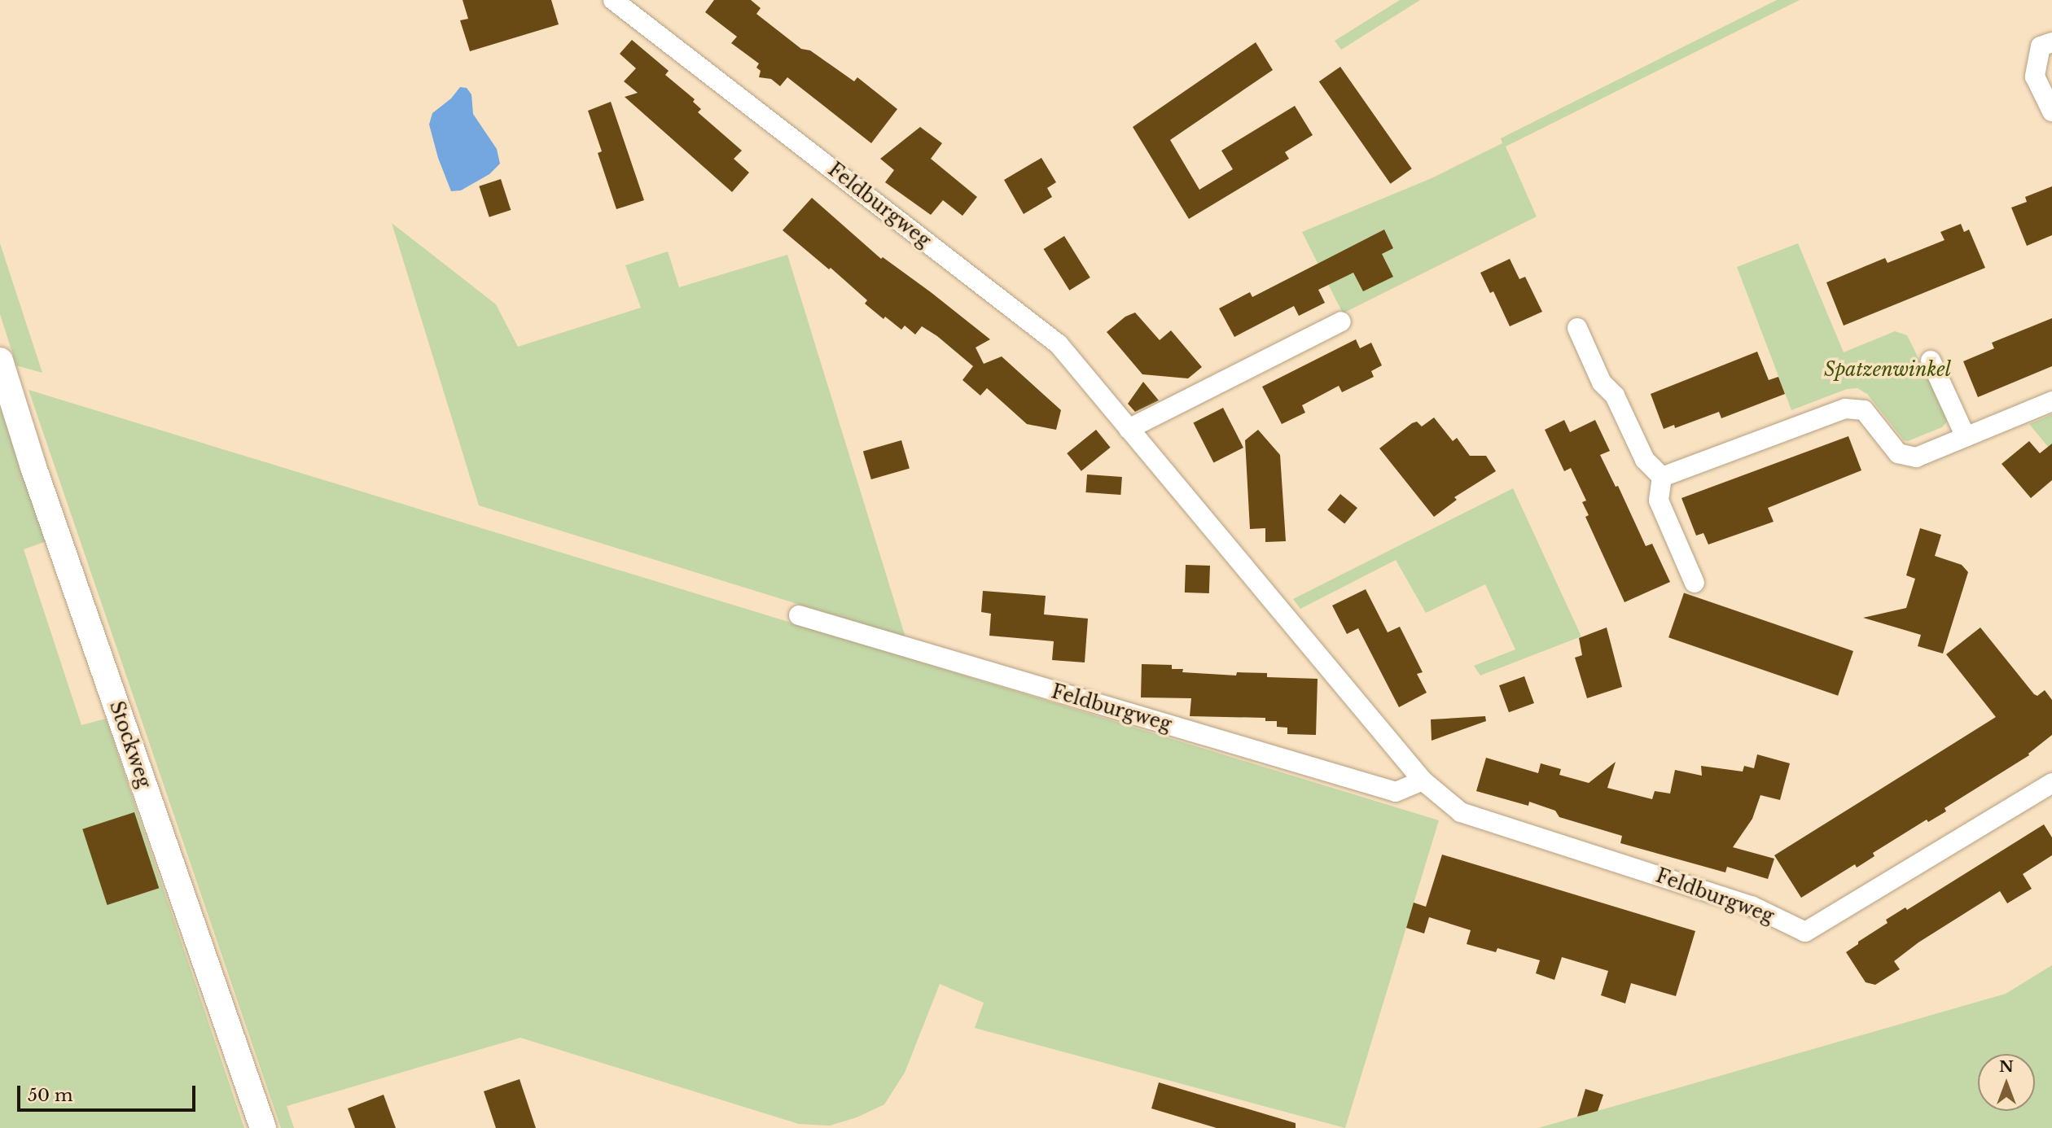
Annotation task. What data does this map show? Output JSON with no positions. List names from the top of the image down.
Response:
{
  "streets": {
    "street": ["Feldburgweg", "Stockweg"]
  },
  "parks": ["Spatzenwinkel"],
  "scale_bar": "50 m",
  "north": "top"
}
